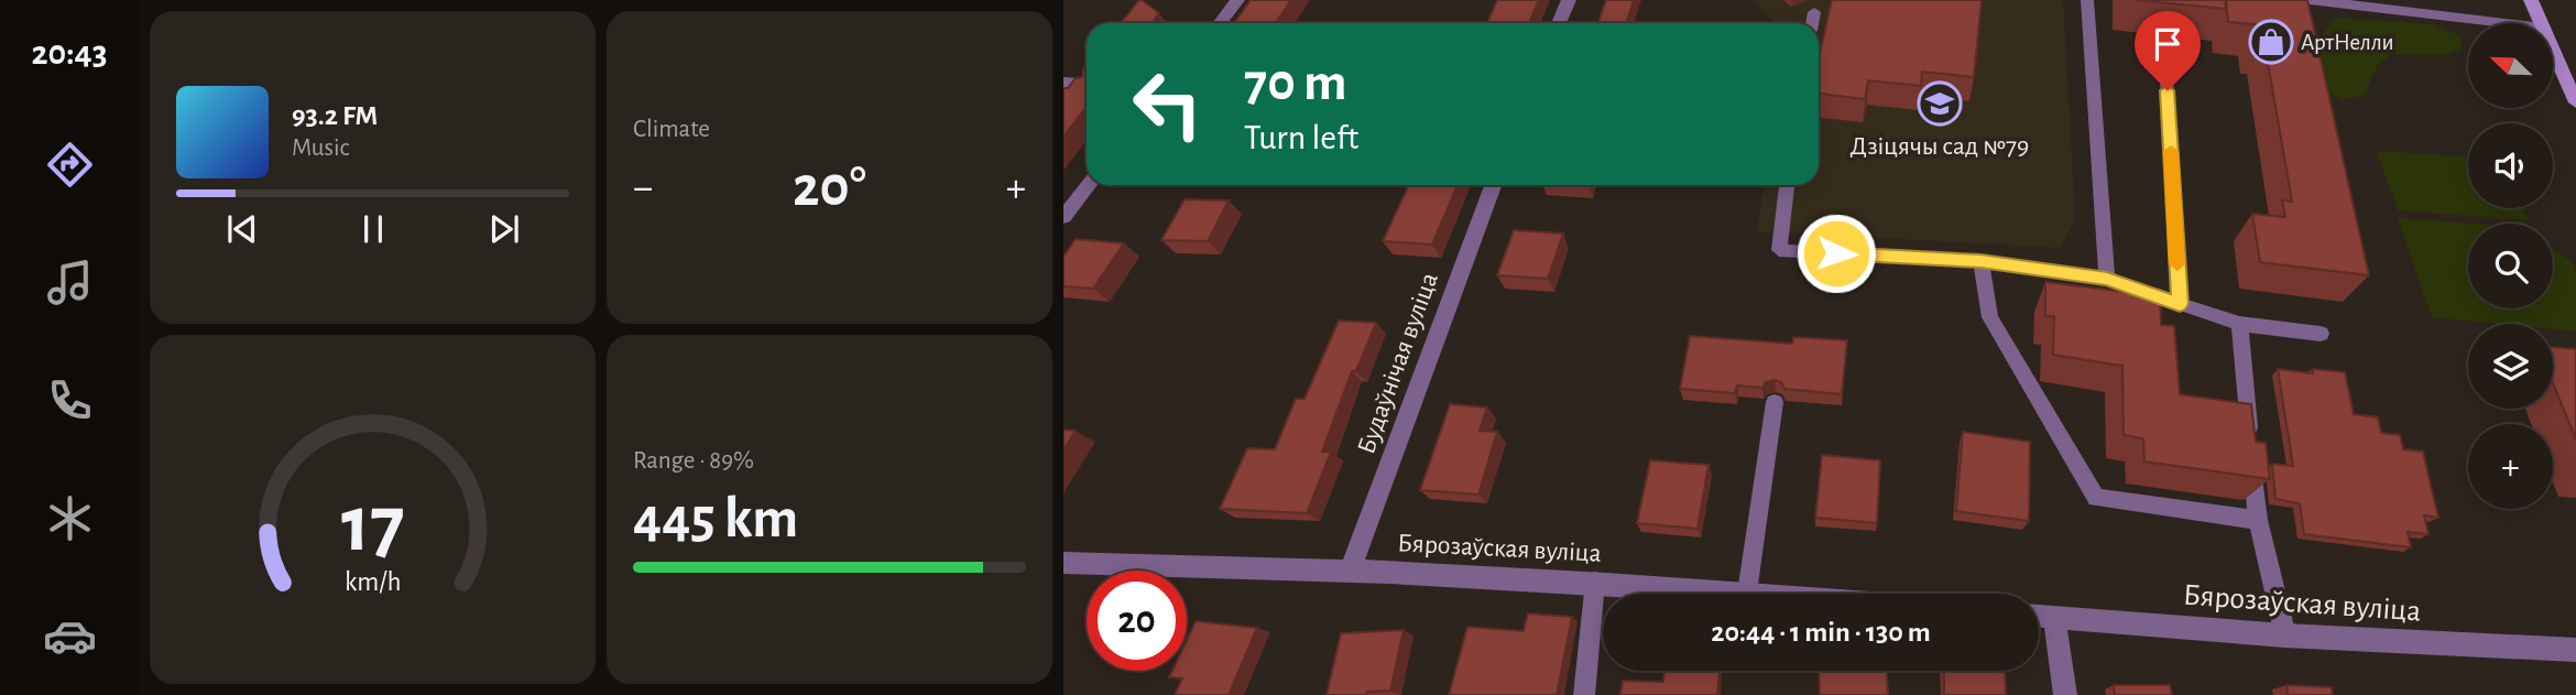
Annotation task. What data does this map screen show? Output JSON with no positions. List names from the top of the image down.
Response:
{
  "streets": {
    "street": ["Будаўнічая вуліца", "Бярозаўская вуліца"]
  },
  "crossings": [
    ["Будаўнічая вуліца", "Бярозаўская вуліца"]
  ],
  "places": {
    "shop": ["АртНелли"],
    "school or university": ["Дзіцячы сад №79"]
  },
  "north": "top left",
  "page": {
    "tabs": "20:43",
    "tile": [
      "Climate",
      ["Range · 89%", "445 km"]
    ],
    "map_buttons": "+",
    "turn": ["70 m", "Turn left"],
    "song": ["93.2 FM", "Music"],
    "heat": ["−", "20°", "+"],
    "limit": "20",
    "trip": "20:44 · 1 min · 130 m",
    "gauge": ["17", "km/h"]
  }
}
